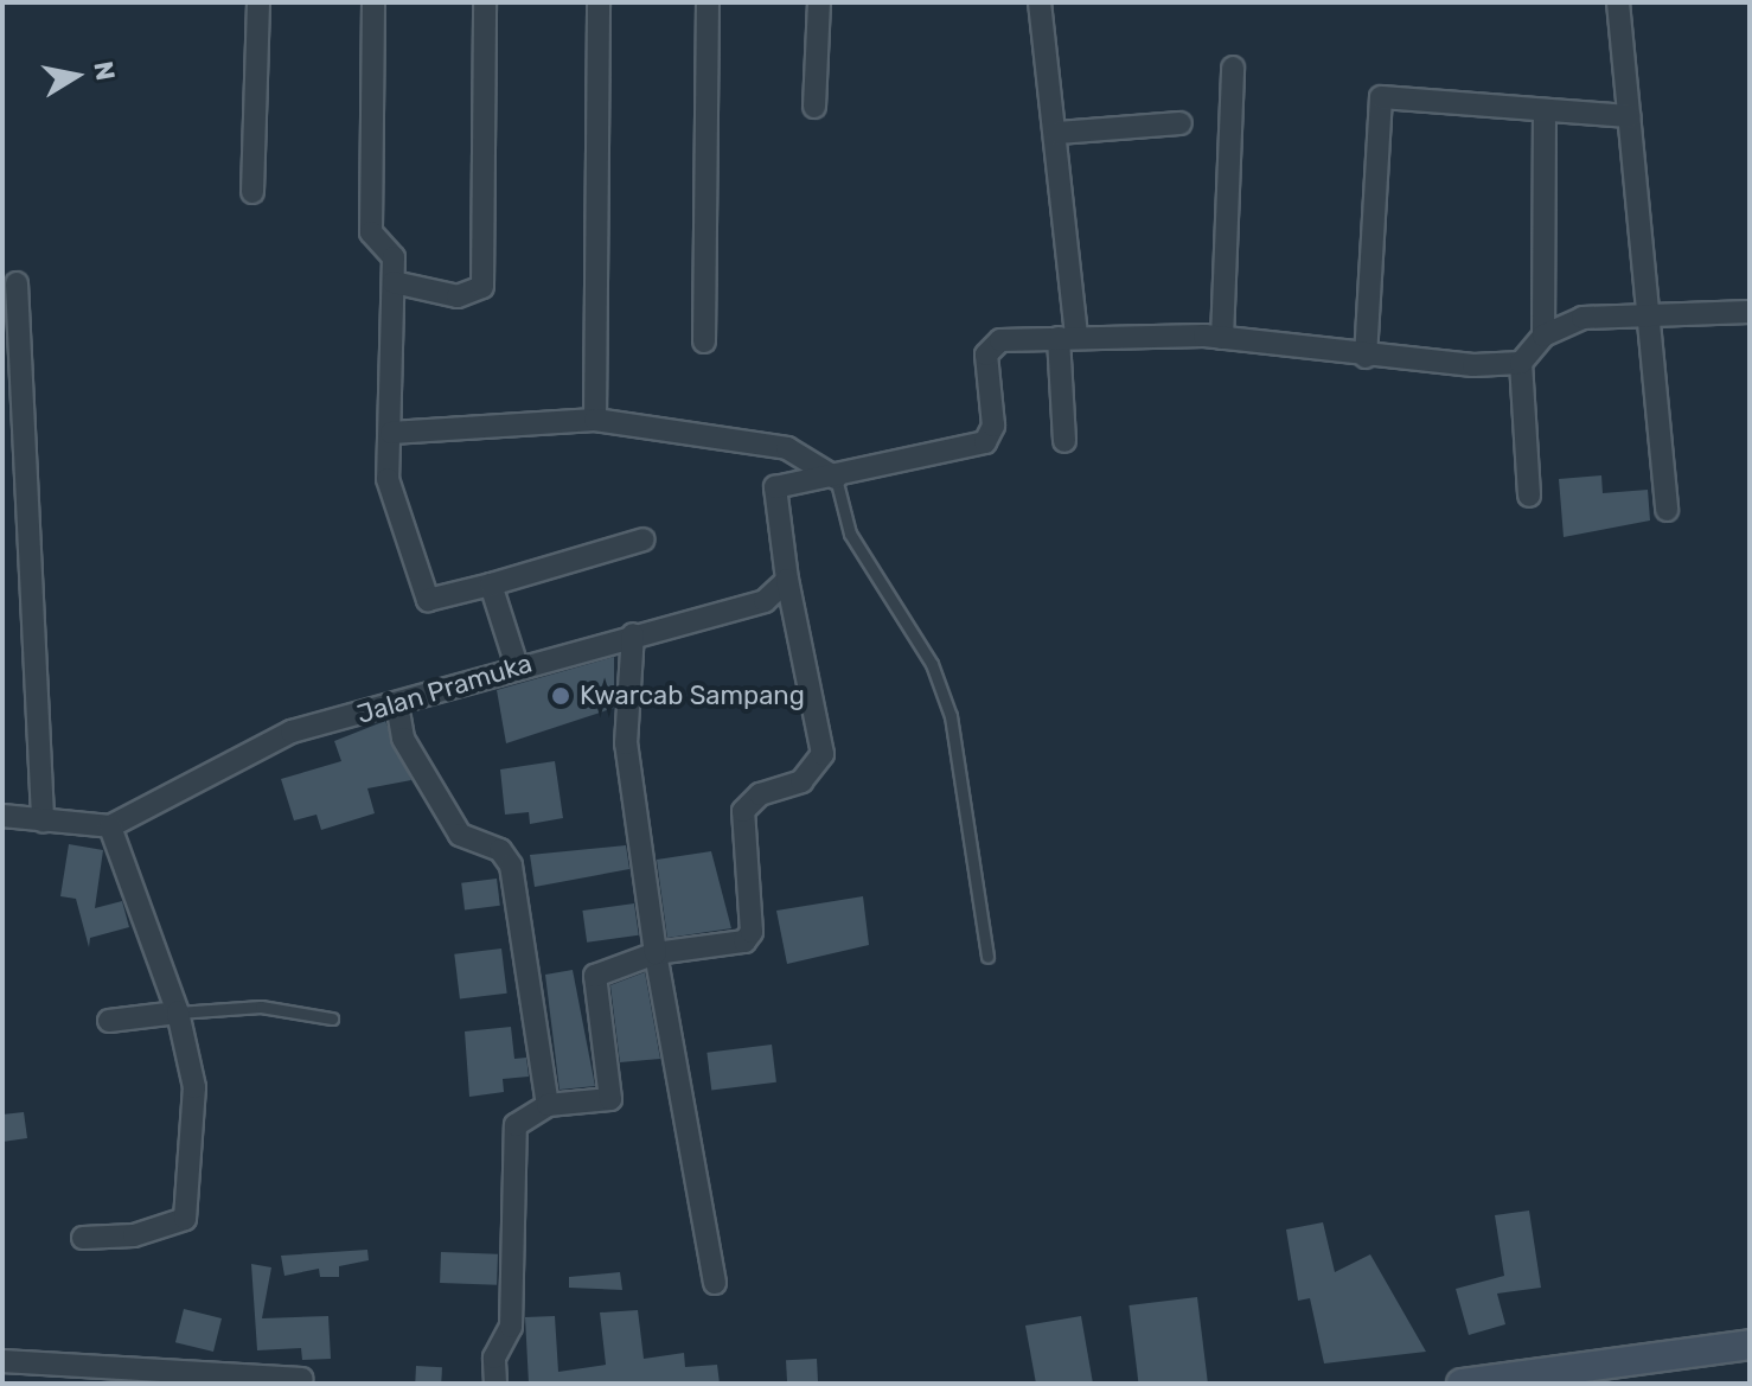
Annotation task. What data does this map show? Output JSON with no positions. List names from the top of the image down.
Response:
{
  "streets": {
    "street": ["Jalan Pramuka"]
  },
  "places": ["Kwarcab Sampang"],
  "north": "right"
}
